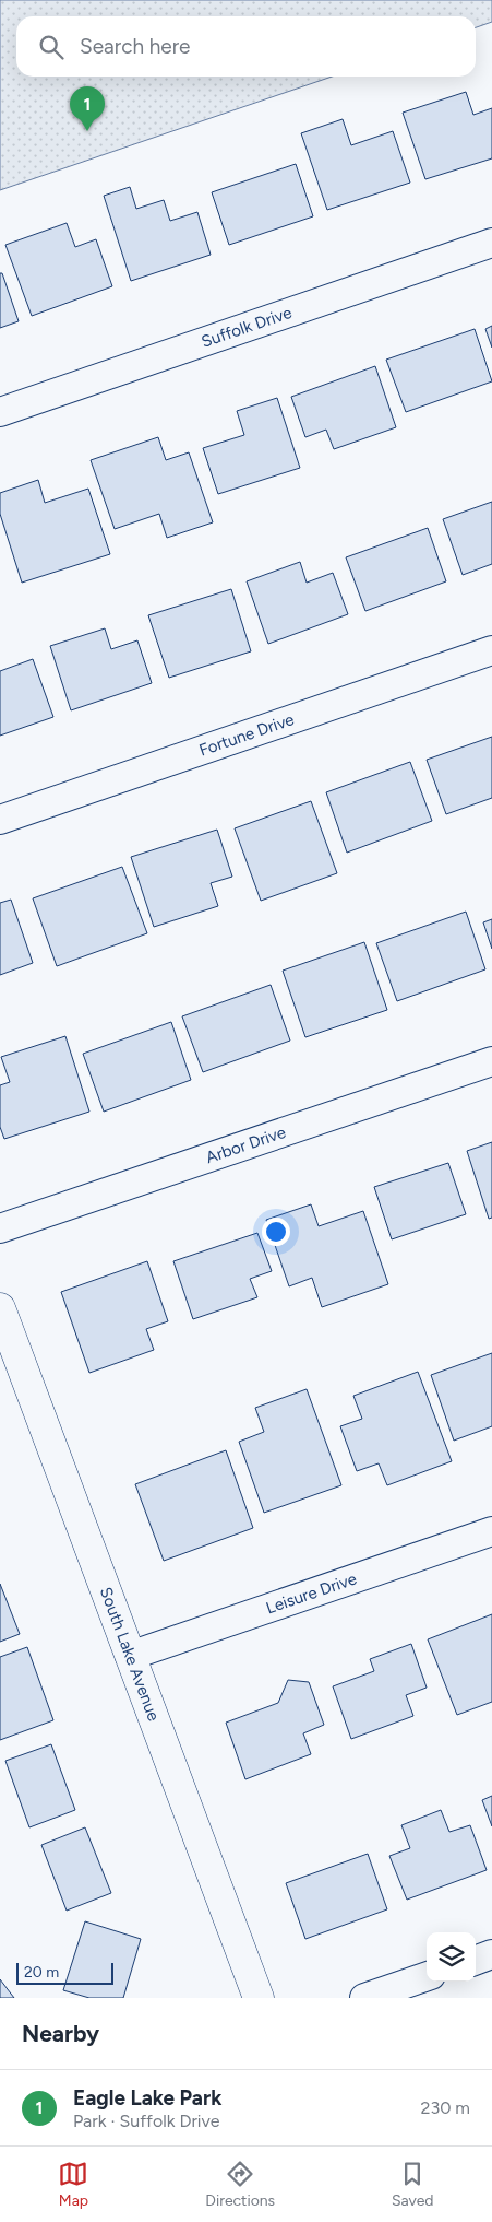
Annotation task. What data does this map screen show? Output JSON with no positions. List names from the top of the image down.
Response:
{
  "streets": {
    "street": [
      "Suffolk Drive",
      "Fortune Drive",
      "Arbor Drive",
      "Leisure Drive",
      "South Lake Avenue"
    ]
  },
  "crossings": [
    ["Leisure Drive", "South Lake Avenue"]
  ],
  "scale_bar": "20 m",
  "page": {
    "search": "Search here",
    "pins": "1",
    "scale": "20 m",
    "heading": "Nearby",
    "list": [
      {
        "mark": "1",
        "name": "Eagle Lake Park",
        "note": "Park · Suffolk Drive",
        "value": "230 m"
      }
    ],
    "nav": ["Map", "Directions", "Saved"]
  }
}
